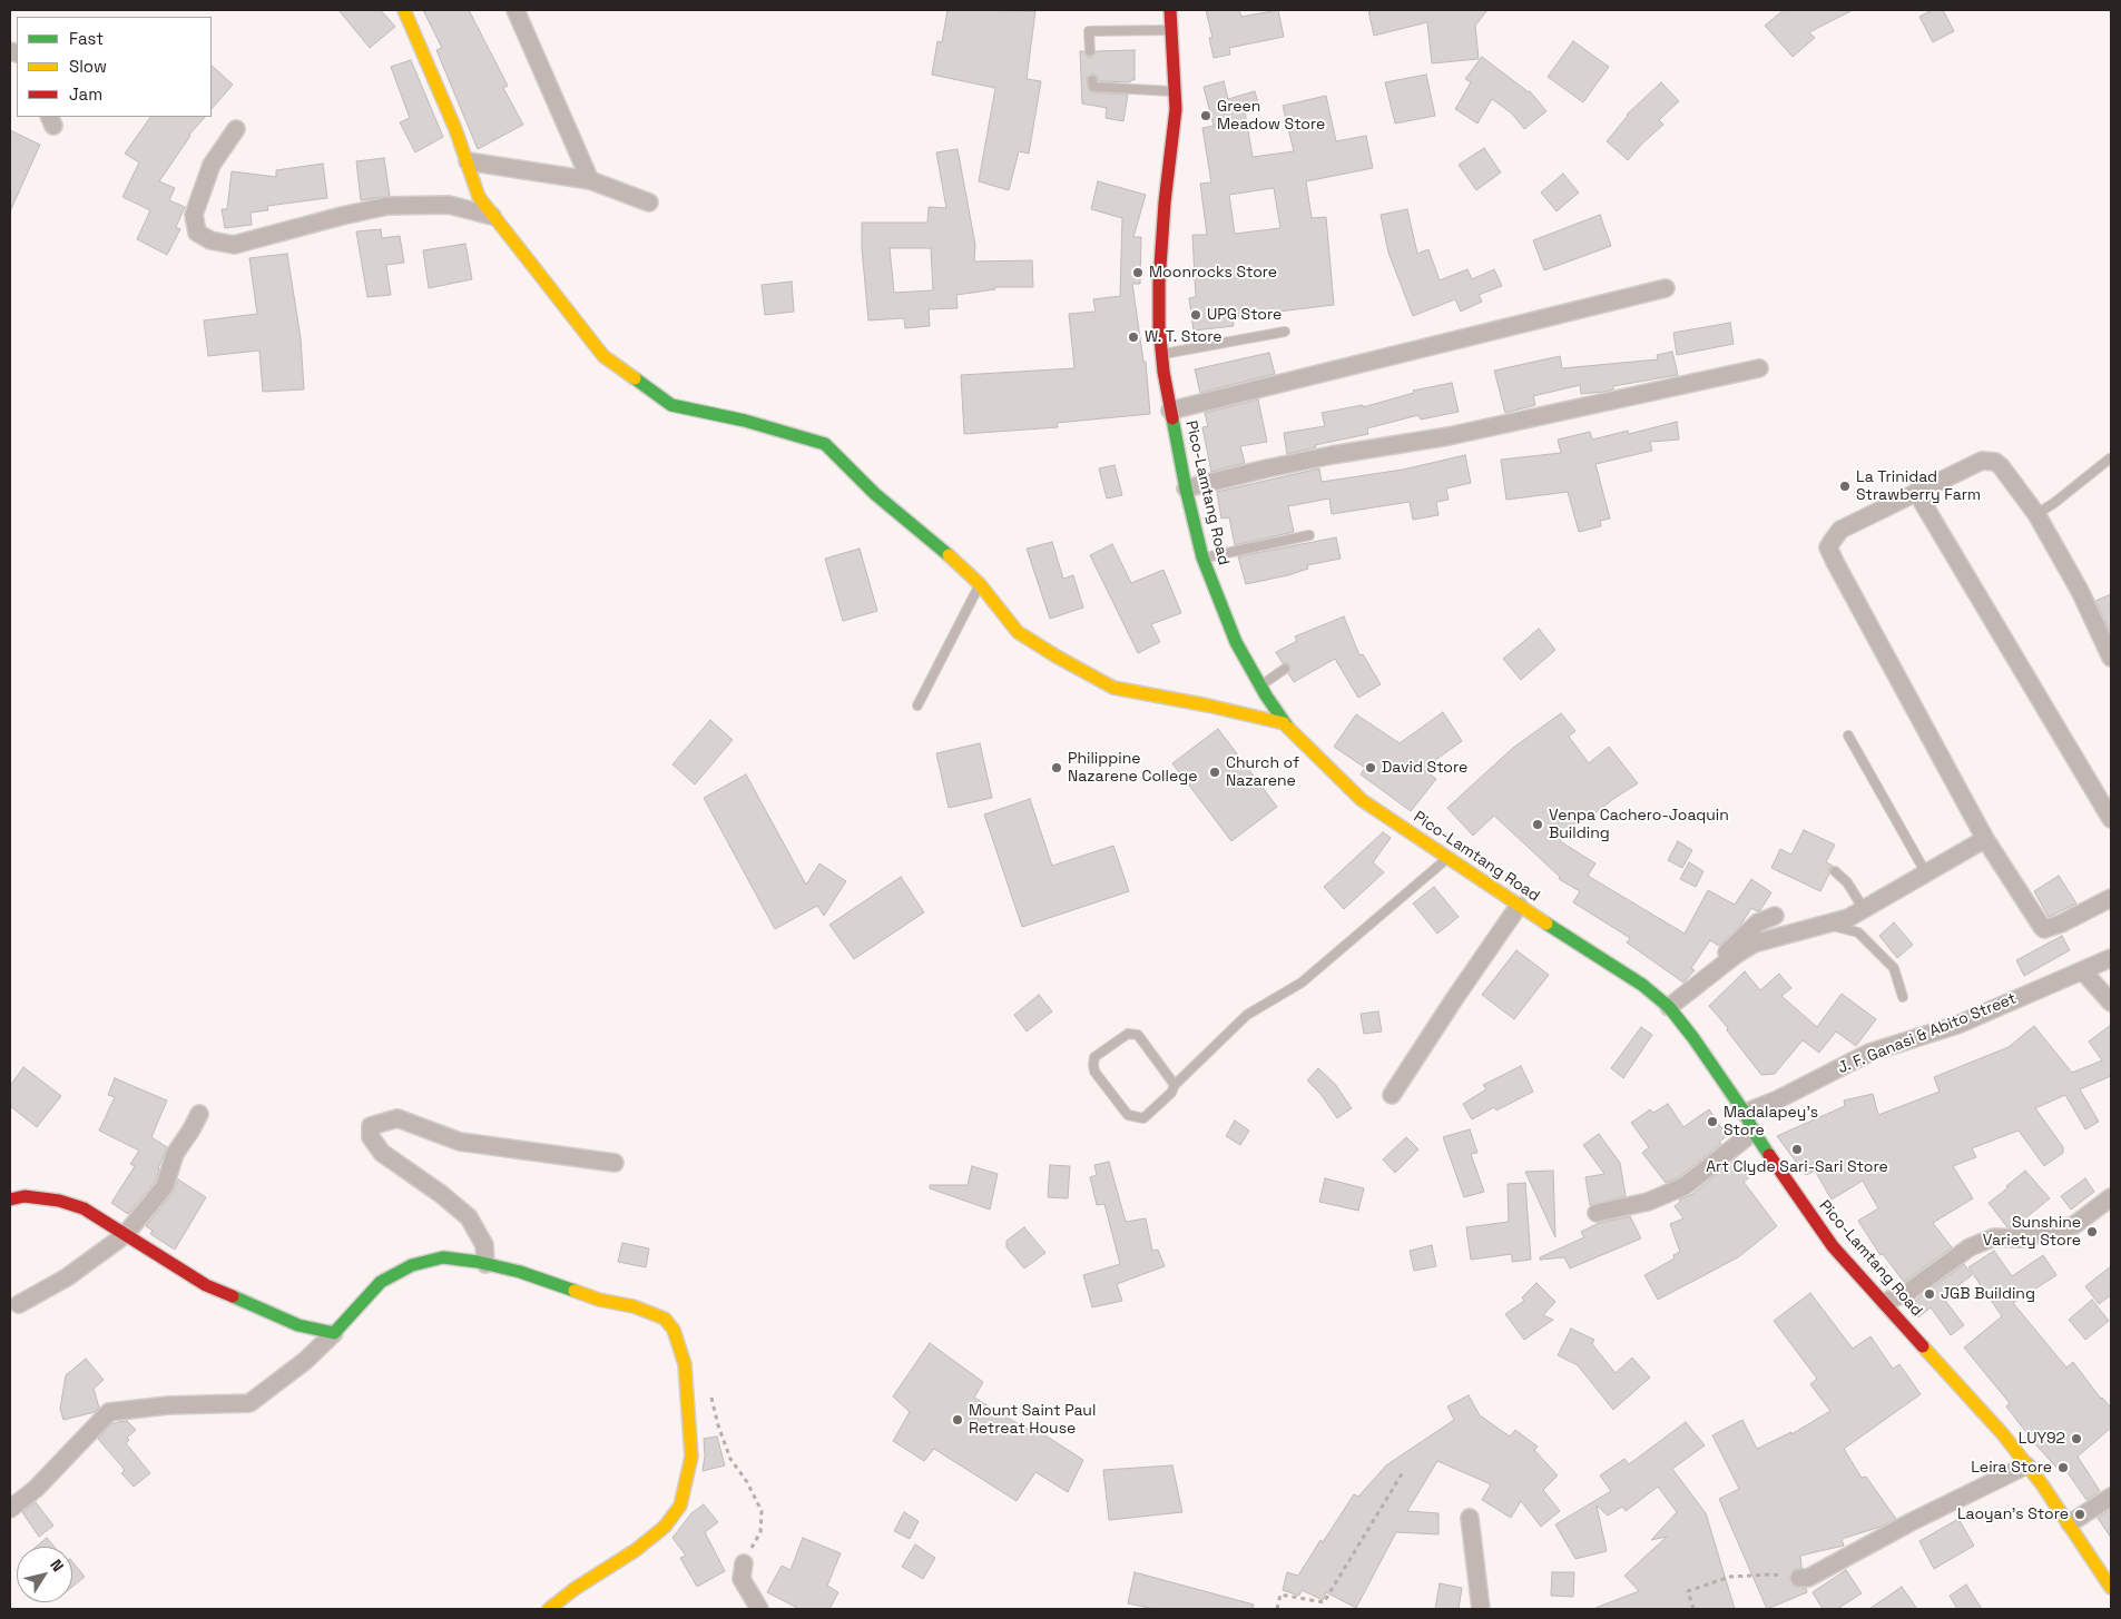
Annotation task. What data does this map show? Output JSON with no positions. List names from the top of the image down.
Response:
{
  "streets": {
    "street": ["Pico-Lamtang Road", "J. F. Ganasi & Abito Street"]
  },
  "crossings": [
    ["Pico-Lamtang Road", "J. F. Ganasi & Abito Street"]
  ],
  "places": [
    "Green Meadow Store",
    "Moonrocks Store",
    "UPG Store",
    "W. T. Store",
    "La Trinidad Strawberry Farm",
    "Philippine Nazarene College",
    "David Store",
    "Church of Nazarene",
    "Venpa Cachero-Joaquin Building",
    "Madalapey's Store",
    "Art Clyde Sari-Sari Store",
    "Sunshine Variety Store",
    "JGB Building",
    "Mount Saint Paul Retreat House",
    "LUY92",
    "Leira Store",
    "Laoyan's Store"
  ],
  "legend": ["Fast", "Slow", "Jam"],
  "north": "top right"
}
